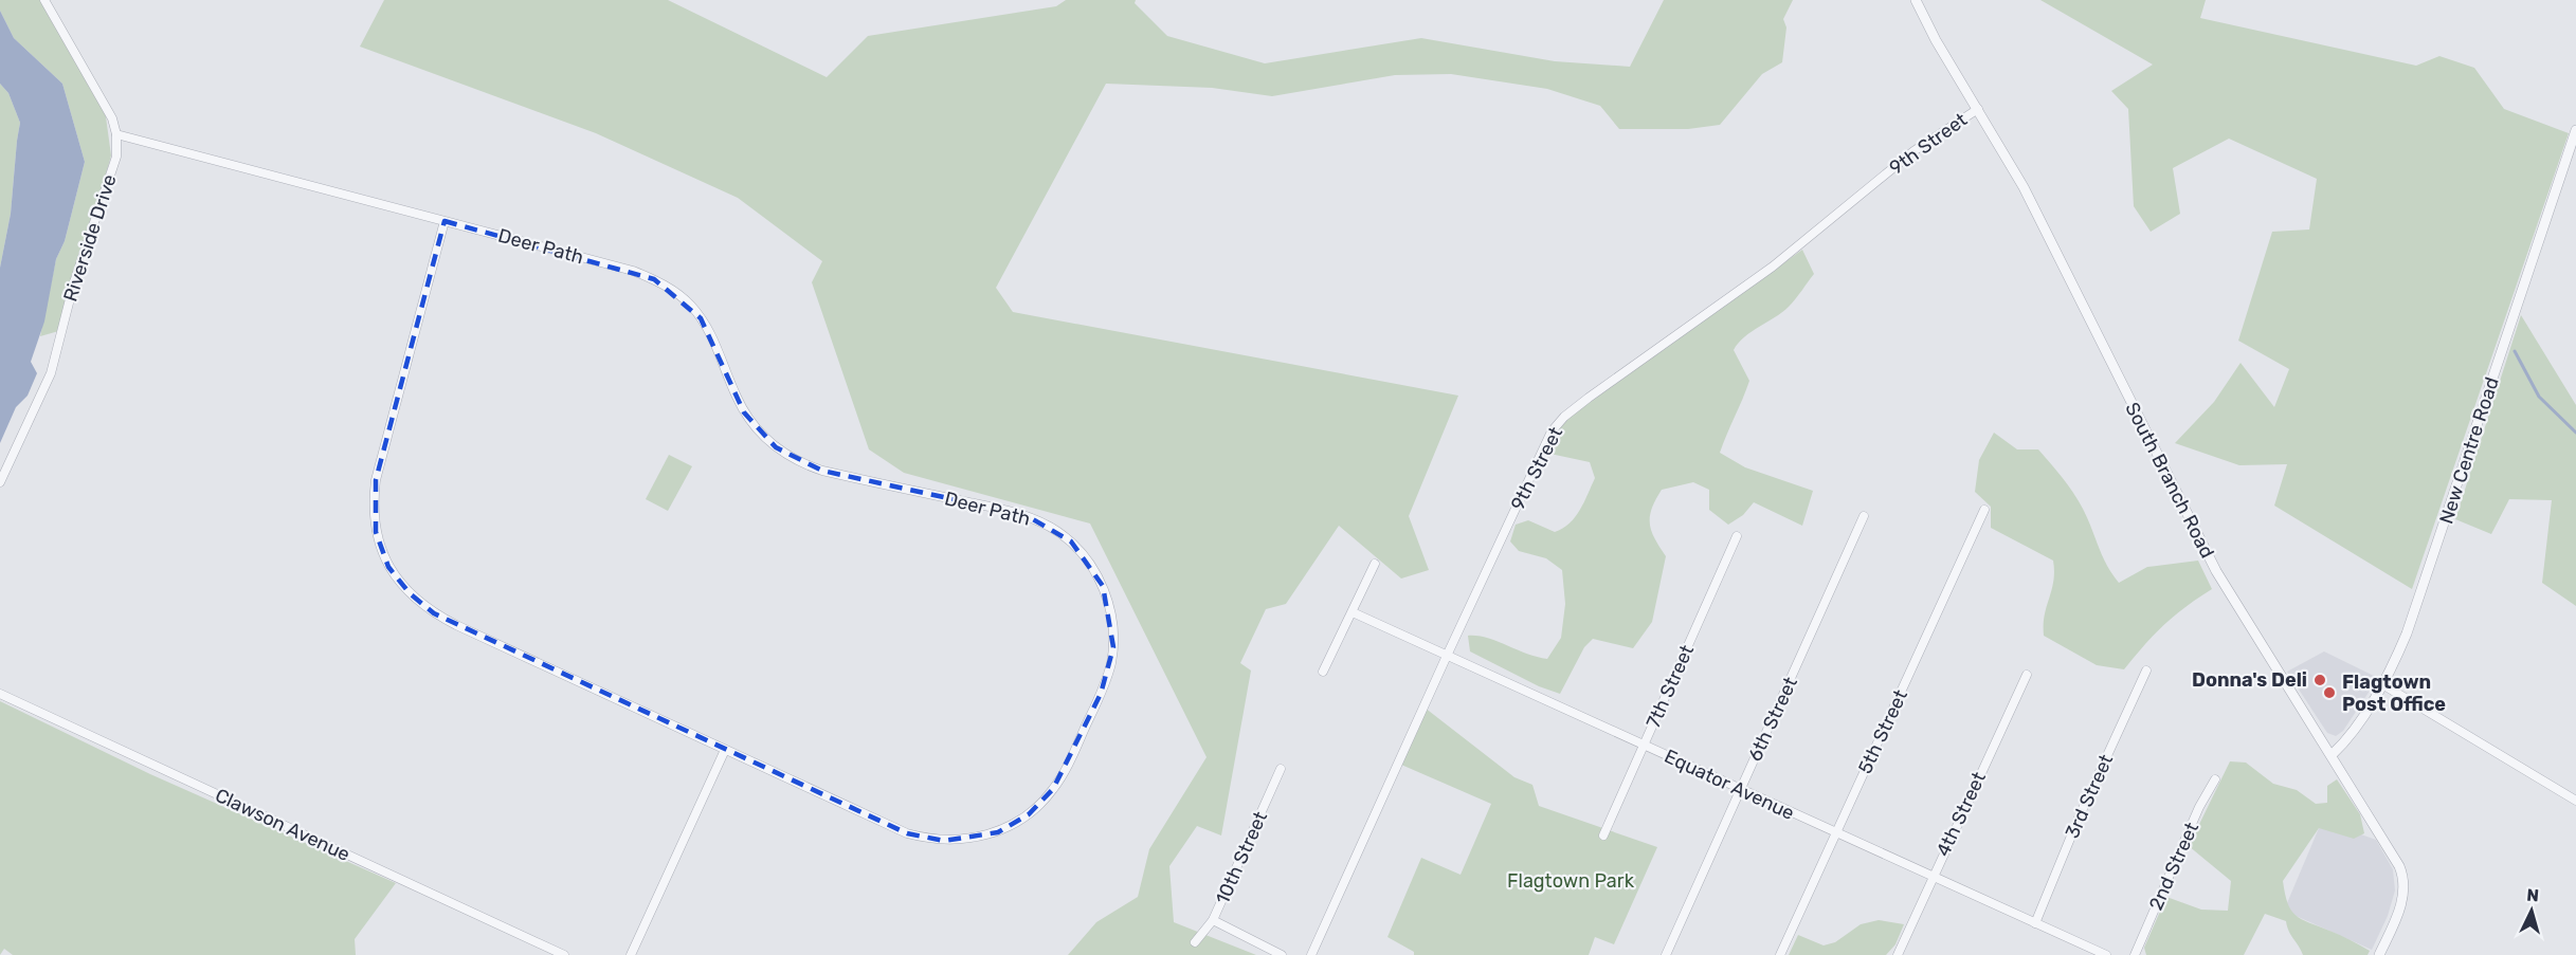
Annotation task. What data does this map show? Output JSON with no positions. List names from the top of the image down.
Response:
{
  "streets": {
    "street": [
      "9th Street",
      "Riverside Drive",
      "Deer Path",
      "New Centre Road",
      "South Branch Road",
      "7th Street",
      "6th Street",
      "5th Street",
      "Equator Avenue",
      "3rd Street",
      "4th Street",
      "Clawson Avenue",
      "10th Street",
      "2nd Street"
    ]
  },
  "crossings": [
    ["9th Street", "South Branch Road"],
    ["9th Street", "Equator Avenue"],
    ["Riverside Drive", "Deer Path"],
    ["New Centre Road", "South Branch Road"],
    ["7th Street", "Equator Avenue"],
    ["6th Street", "Equator Avenue"],
    ["5th Street", "Equator Avenue"],
    ["Equator Avenue", "3rd Street"],
    ["Equator Avenue", "4th Street"]
  ],
  "parks": ["Flagtown Park"],
  "places": ["Donna's Deli", "Flagtown Post Office"],
  "north": "top"
}
